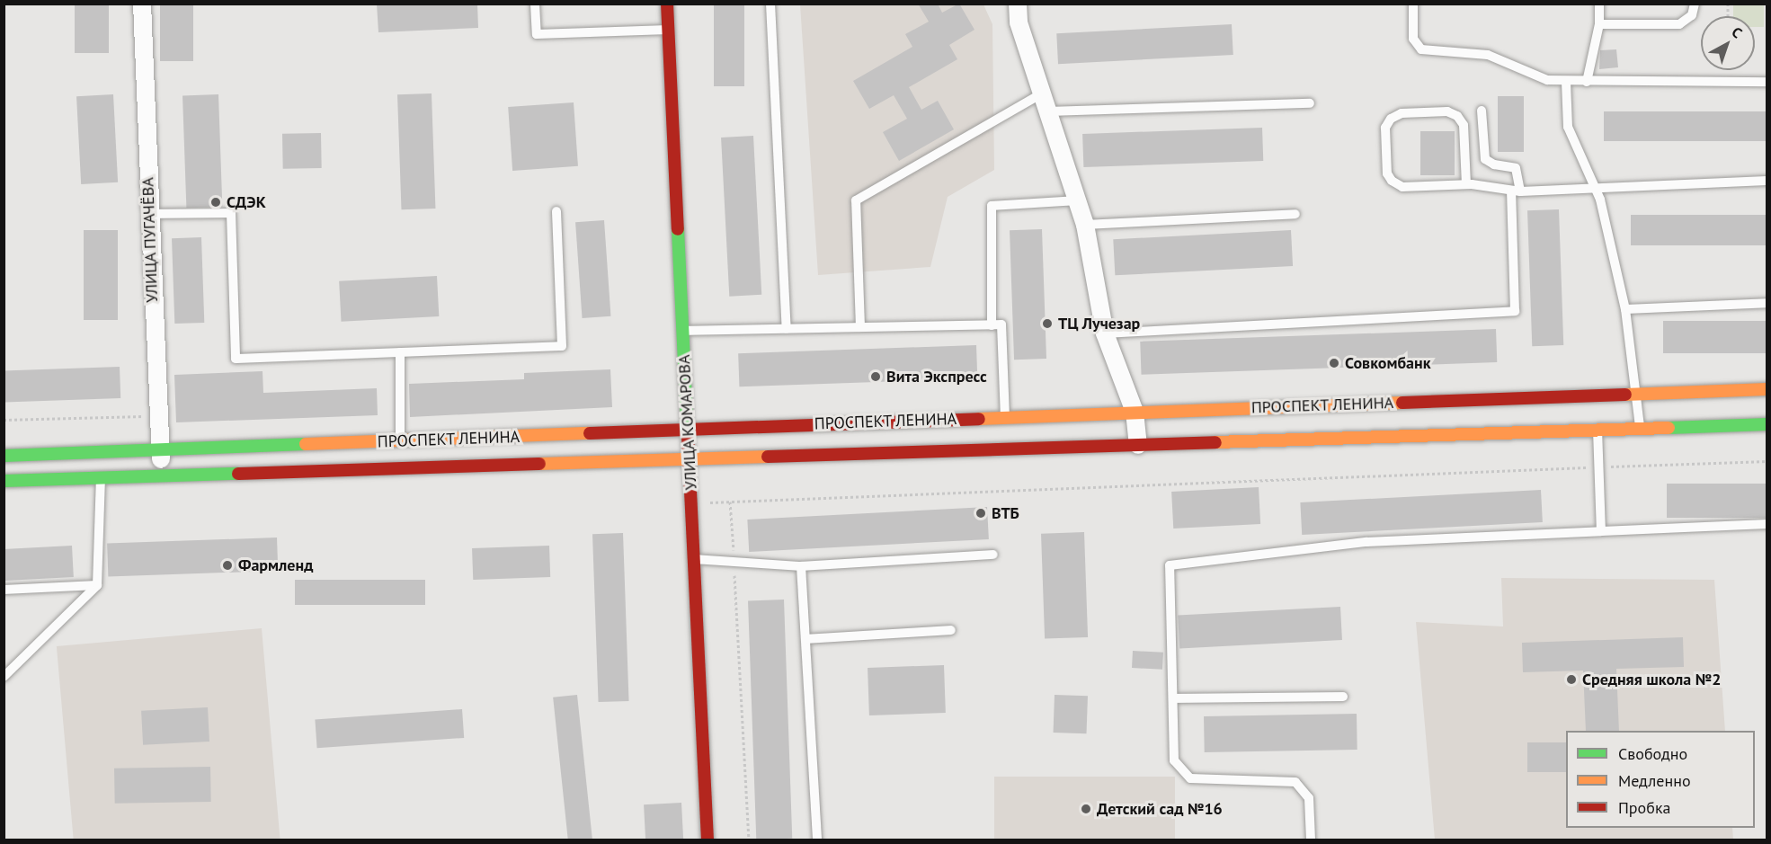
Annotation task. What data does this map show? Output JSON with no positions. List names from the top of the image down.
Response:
{
  "streets": {
    "street": ["УЛИЦА ПУГАЧЁВА", "ПРОСПЕКТ ЛЕНИНА", "УЛИЦА КОМАРОВА"]
  },
  "crossings": [
    ["УЛИЦА ПУГАЧЁВА", "ПРОСПЕКТ ЛЕНИНА"],
    ["ПРОСПЕКТ ЛЕНИНА", "УЛИЦА КОМАРОВА"]
  ],
  "places": [
    "СДЭК",
    "ТЦ Лучезар",
    "Совкомбанк",
    "Вита Экспресс",
    "ВТБ",
    "Фармленд",
    "Средняя школа №2",
    "Детский сад №16"
  ],
  "legend": ["Свободно", "Медленно", "Пробка"],
  "north": "top right"
}
